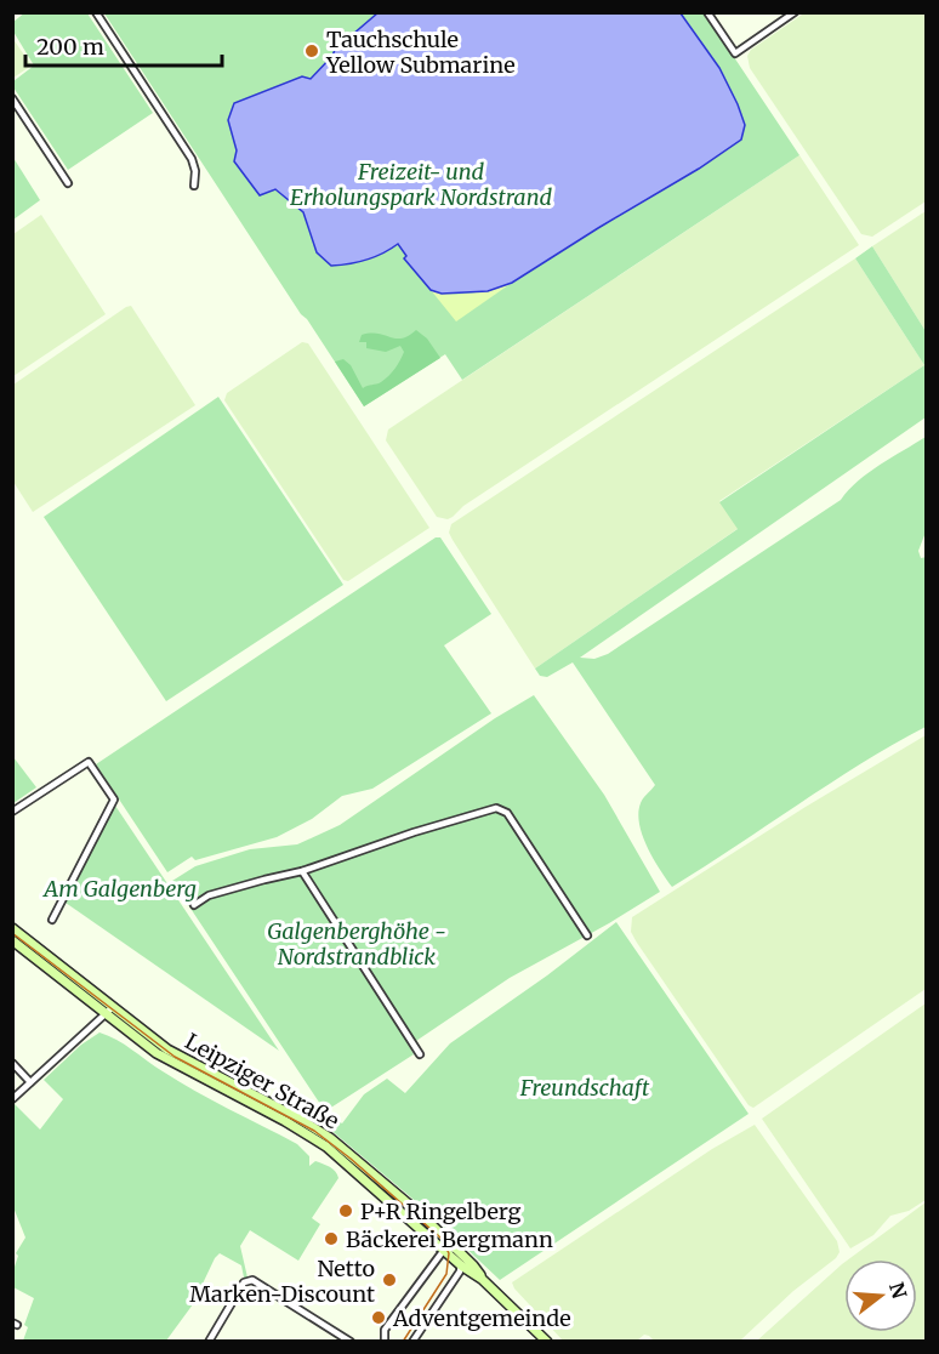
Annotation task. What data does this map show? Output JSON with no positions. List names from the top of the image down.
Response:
{
  "streets": {
    "main road": ["Leipziger Straße"]
  },
  "parks": [
    "Freizeit- und Erholungspark Nordstrand",
    "Am Galgenberg",
    "Galgenberghöhe - Nordstrandblick",
    "Freundschaft"
  ],
  "places": [
    "Tauchschule Yellow Submarine",
    "P+R Ringelberg",
    "Bäckerei Bergmann",
    "Netto Marken-Discount",
    "Adventgemeinde"
  ],
  "scale_bar": "200 m",
  "north": "right"
}
